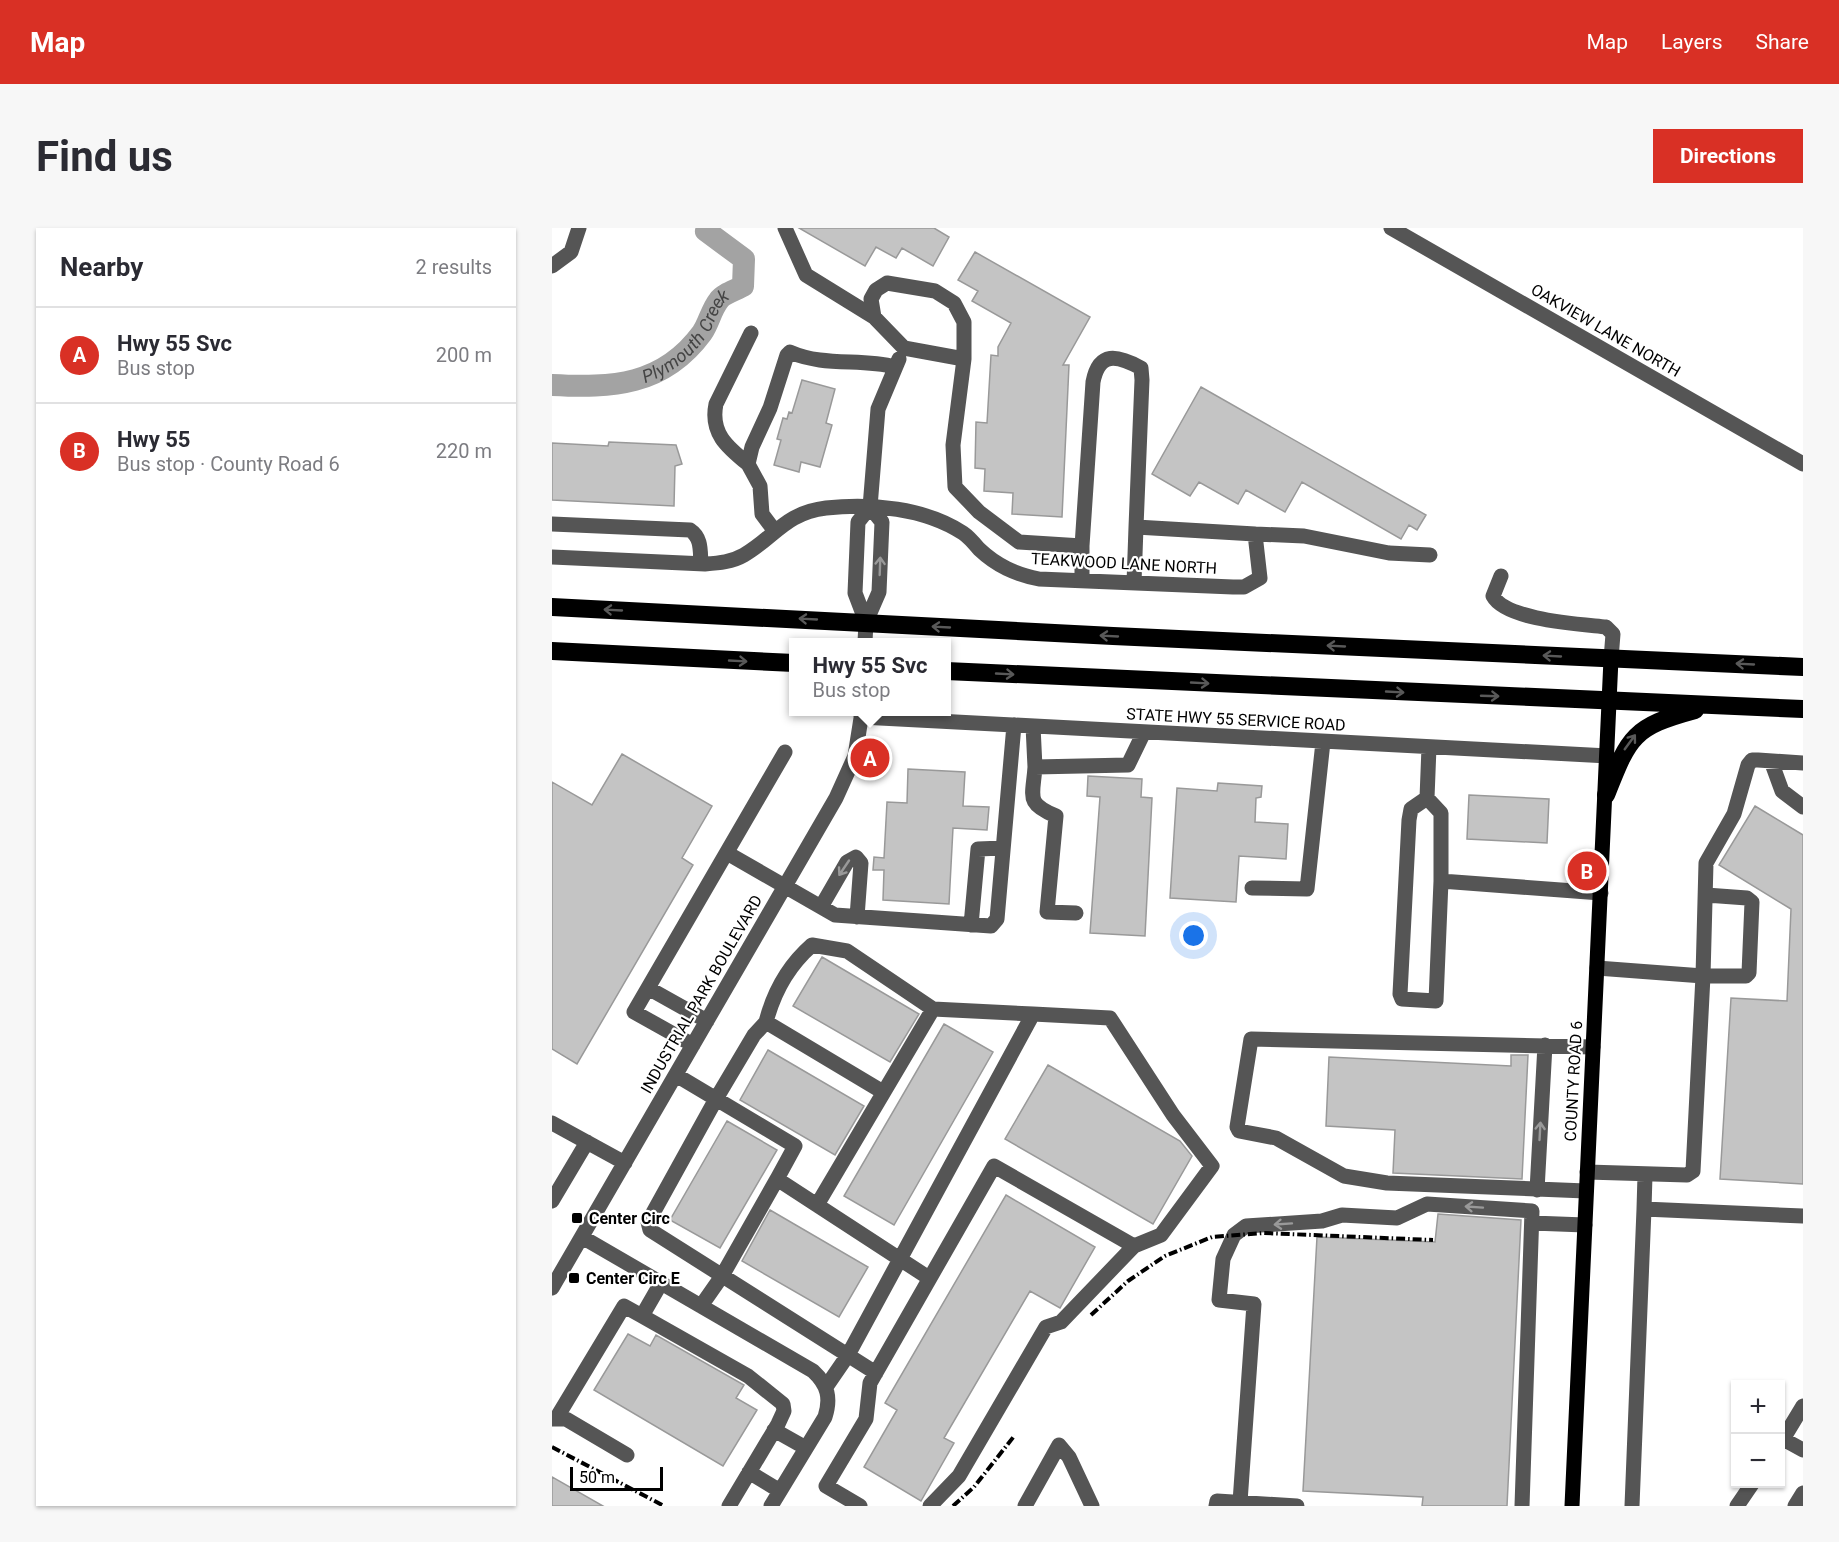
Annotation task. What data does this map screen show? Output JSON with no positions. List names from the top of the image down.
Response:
{
  "streets": {
    "main road": ["COUNTY ROAD 6"],
    "street": [
      "OAKVIEW LANE NORTH",
      "TEAKWOOD LANE NORTH",
      "STATE HWY 55 SERVICE ROAD",
      "INDUSTRIAL PARK BOULEVARD"
    ]
  },
  "crossings": [
    ["STATE HWY 55 SERVICE ROAD", "COUNTY ROAD 6"]
  ],
  "water": ["Plymouth Creek"],
  "places": {
    "transit": ["Center Circ", "Center Circ E"]
  },
  "scale_bar": "50 m",
  "page": {
    "header": "Map",
    "nav": ["Map", "Layers", "Share"],
    "buttons": "Directions",
    "title": "Find us",
    "heading": ["Nearby", "2 results"],
    "list": [
      {
        "mark": "A",
        "name": "Hwy 55 Svc",
        "note": "Bus stop",
        "value": "200 m"
      },
      {
        "mark": "B",
        "name": "Hwy 55",
        "note": "Bus stop · County Road 6",
        "value": "220 m"
      }
    ],
    "popup": ["Hwy 55 Svc", "Bus stop"],
    "pins": ["A", "B"],
    "map_buttons": ["+", "−"],
    "scale": "50 m"
  }
}
